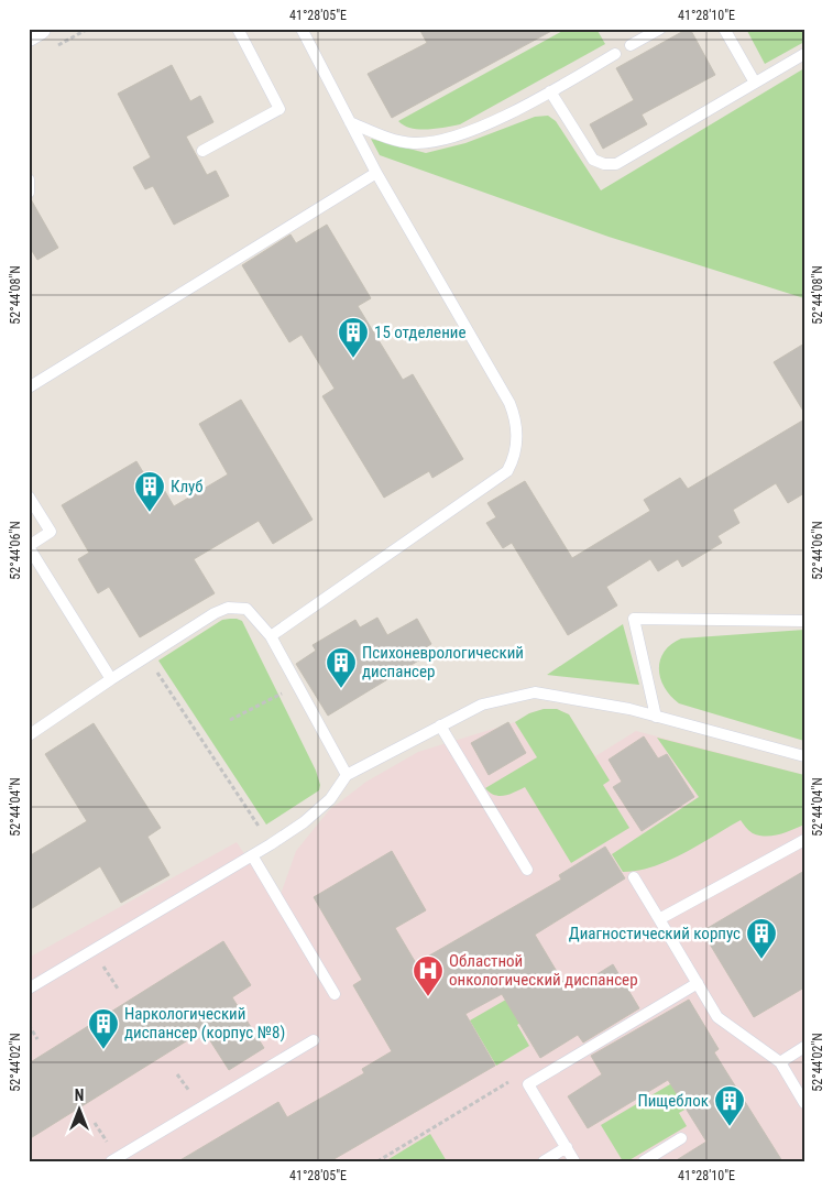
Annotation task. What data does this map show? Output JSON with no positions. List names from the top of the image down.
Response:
{
  "places": {
    "building": [
      "15 отделение",
      "Клуб",
      "Психоневрологический диспансер",
      "Диагностический корпус",
      "Наркологический диспансер (корпус №8)",
      "Пищеблок"
    ],
    "hospital": ["Областной онкологический диспансер"]
  },
  "north": "top",
  "coordinates": [
    "41°28'05\"E",
    "41°28'10\"E",
    "52°44'08\"N",
    "52°44'06\"N",
    "52°44'04\"N",
    "52°44'02\"N"
  ]
}
